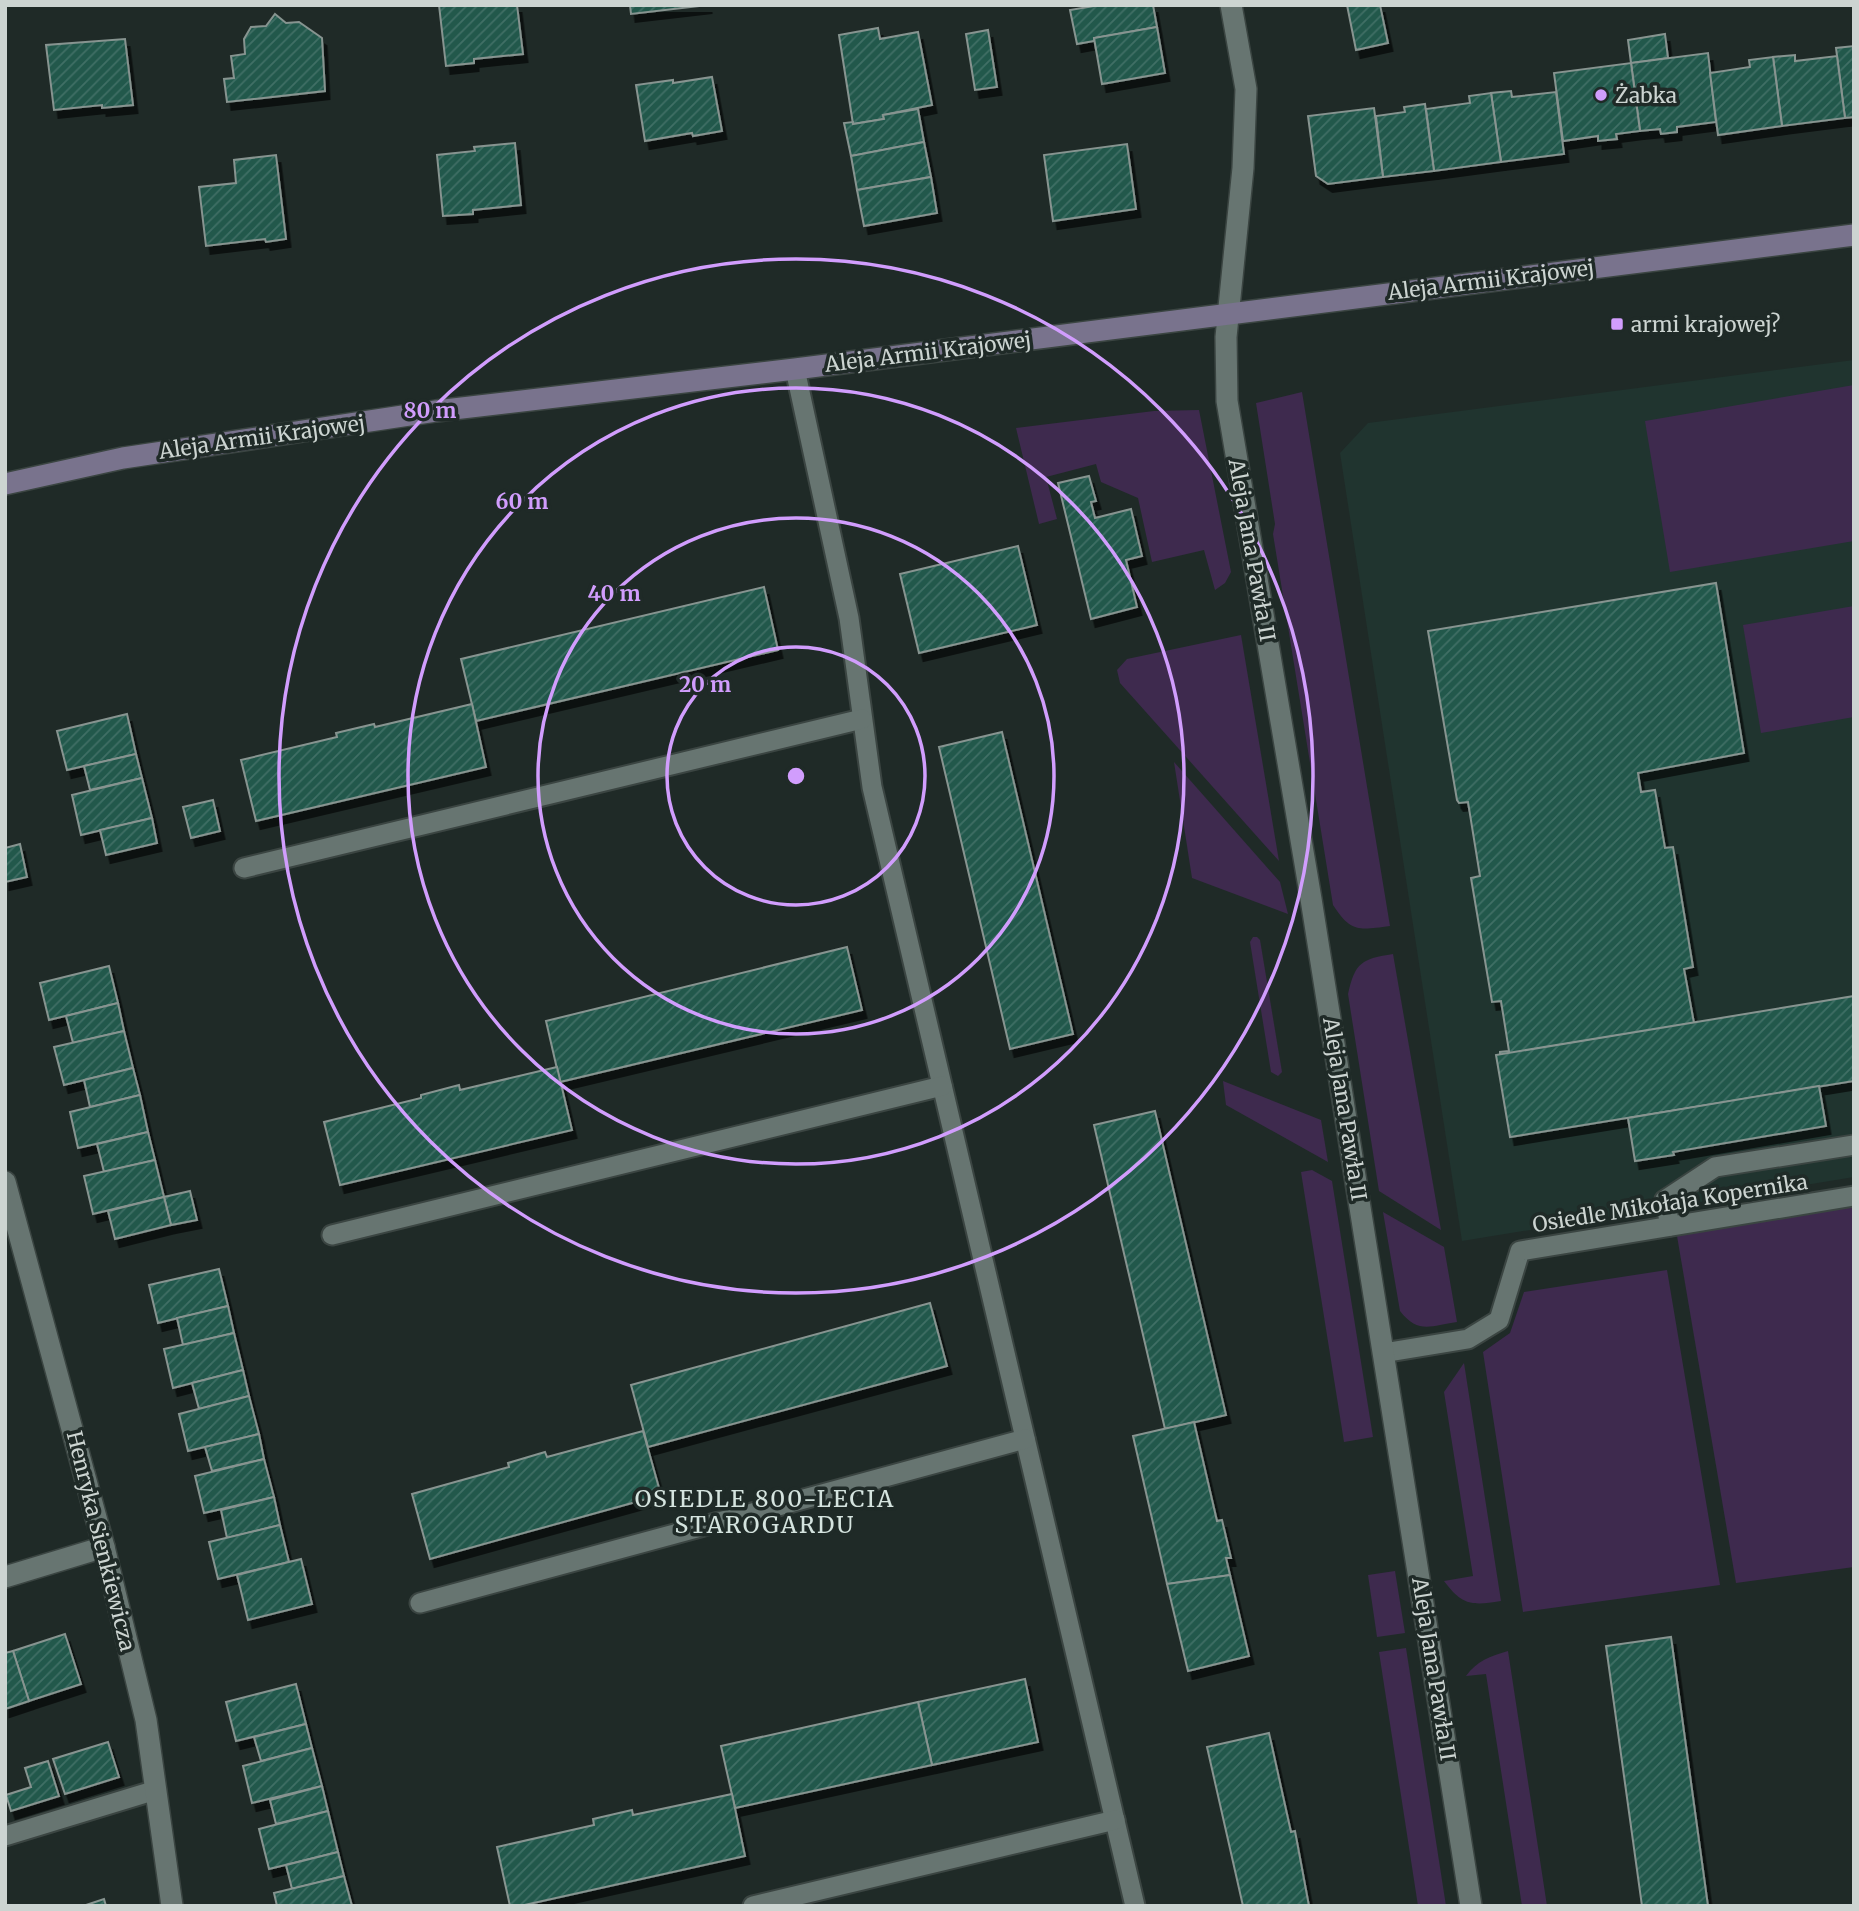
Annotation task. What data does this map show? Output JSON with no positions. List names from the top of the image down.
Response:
{
  "streets": {
    "main road": ["Aleja Armii Krajowej"],
    "street": ["Aleja Jana Pawła II", "Henryka Sienkiewicza"],
    "lane": ["Osiedle Mikołaja Kopernika"]
  },
  "crossings": [
    ["Aleja Armii Krajowej", "Aleja Jana Pawła II"],
    ["Aleja Jana Pawła II", "Osiedle Mikołaja Kopernika"]
  ],
  "districts": ["OSIEDLE 800-LECIA STAROGARDU"],
  "places": {
    "other": ["Żabka"],
    "transit": ["armi krajowej?"]
  },
  "rings": [
    "80 m",
    "60 m",
    "40 m",
    "20 m"
  ]
}
